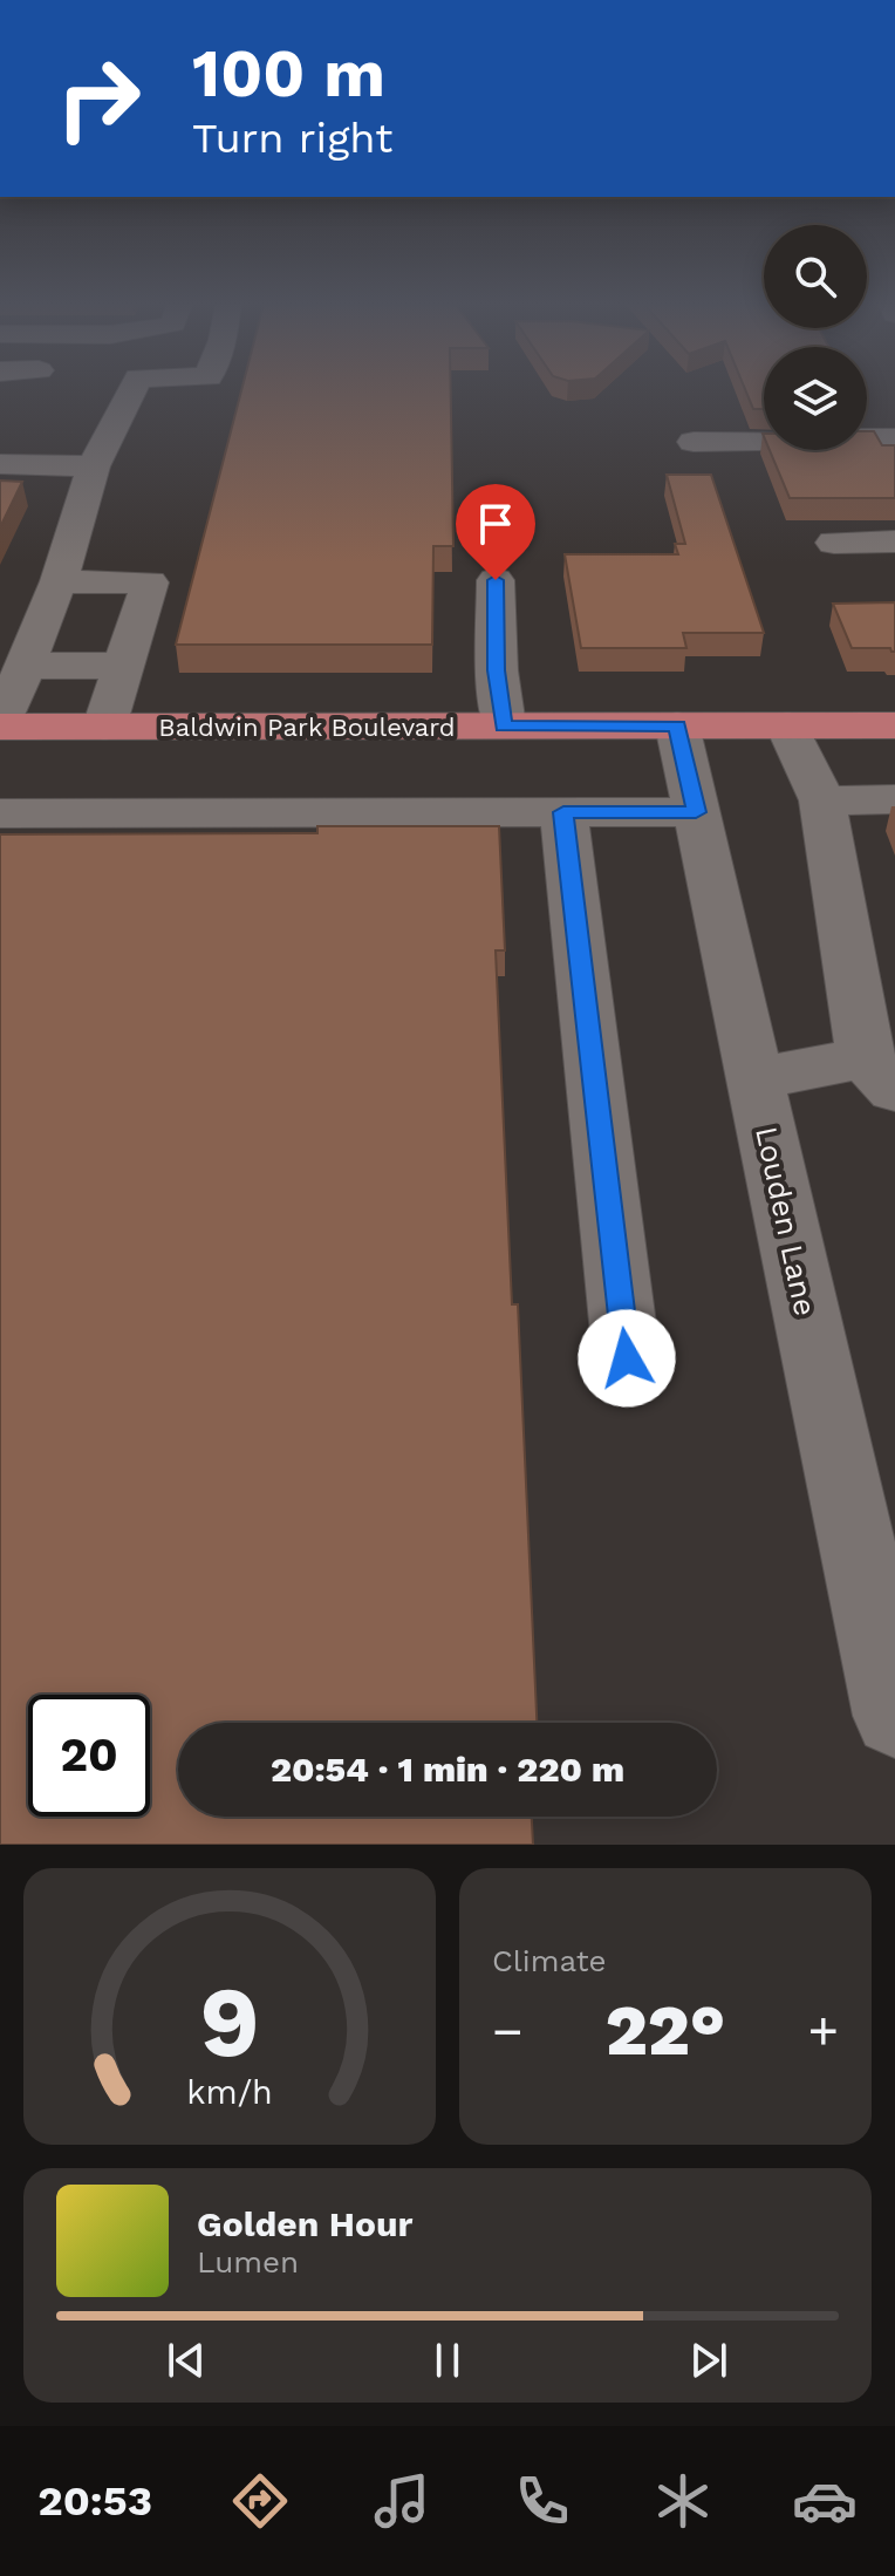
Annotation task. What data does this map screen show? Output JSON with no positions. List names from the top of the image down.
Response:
{
  "streets": {
    "main road": ["Baldwin Park Boulevard"],
    "street": ["Louden Lane"]
  },
  "crossings": [
    ["Baldwin Park Boulevard", "Louden Lane"]
  ],
  "page": {
    "turn": ["100 m", "Turn right"],
    "limit": "20",
    "trip": "20:54 · 1 min · 220 m",
    "tile": "Climate",
    "heat": ["−", "22°", "+"],
    "song": ["Golden Hour", "Lumen"],
    "tabs": "20:53",
    "gauge": ["9", "km/h"]
  }
}
